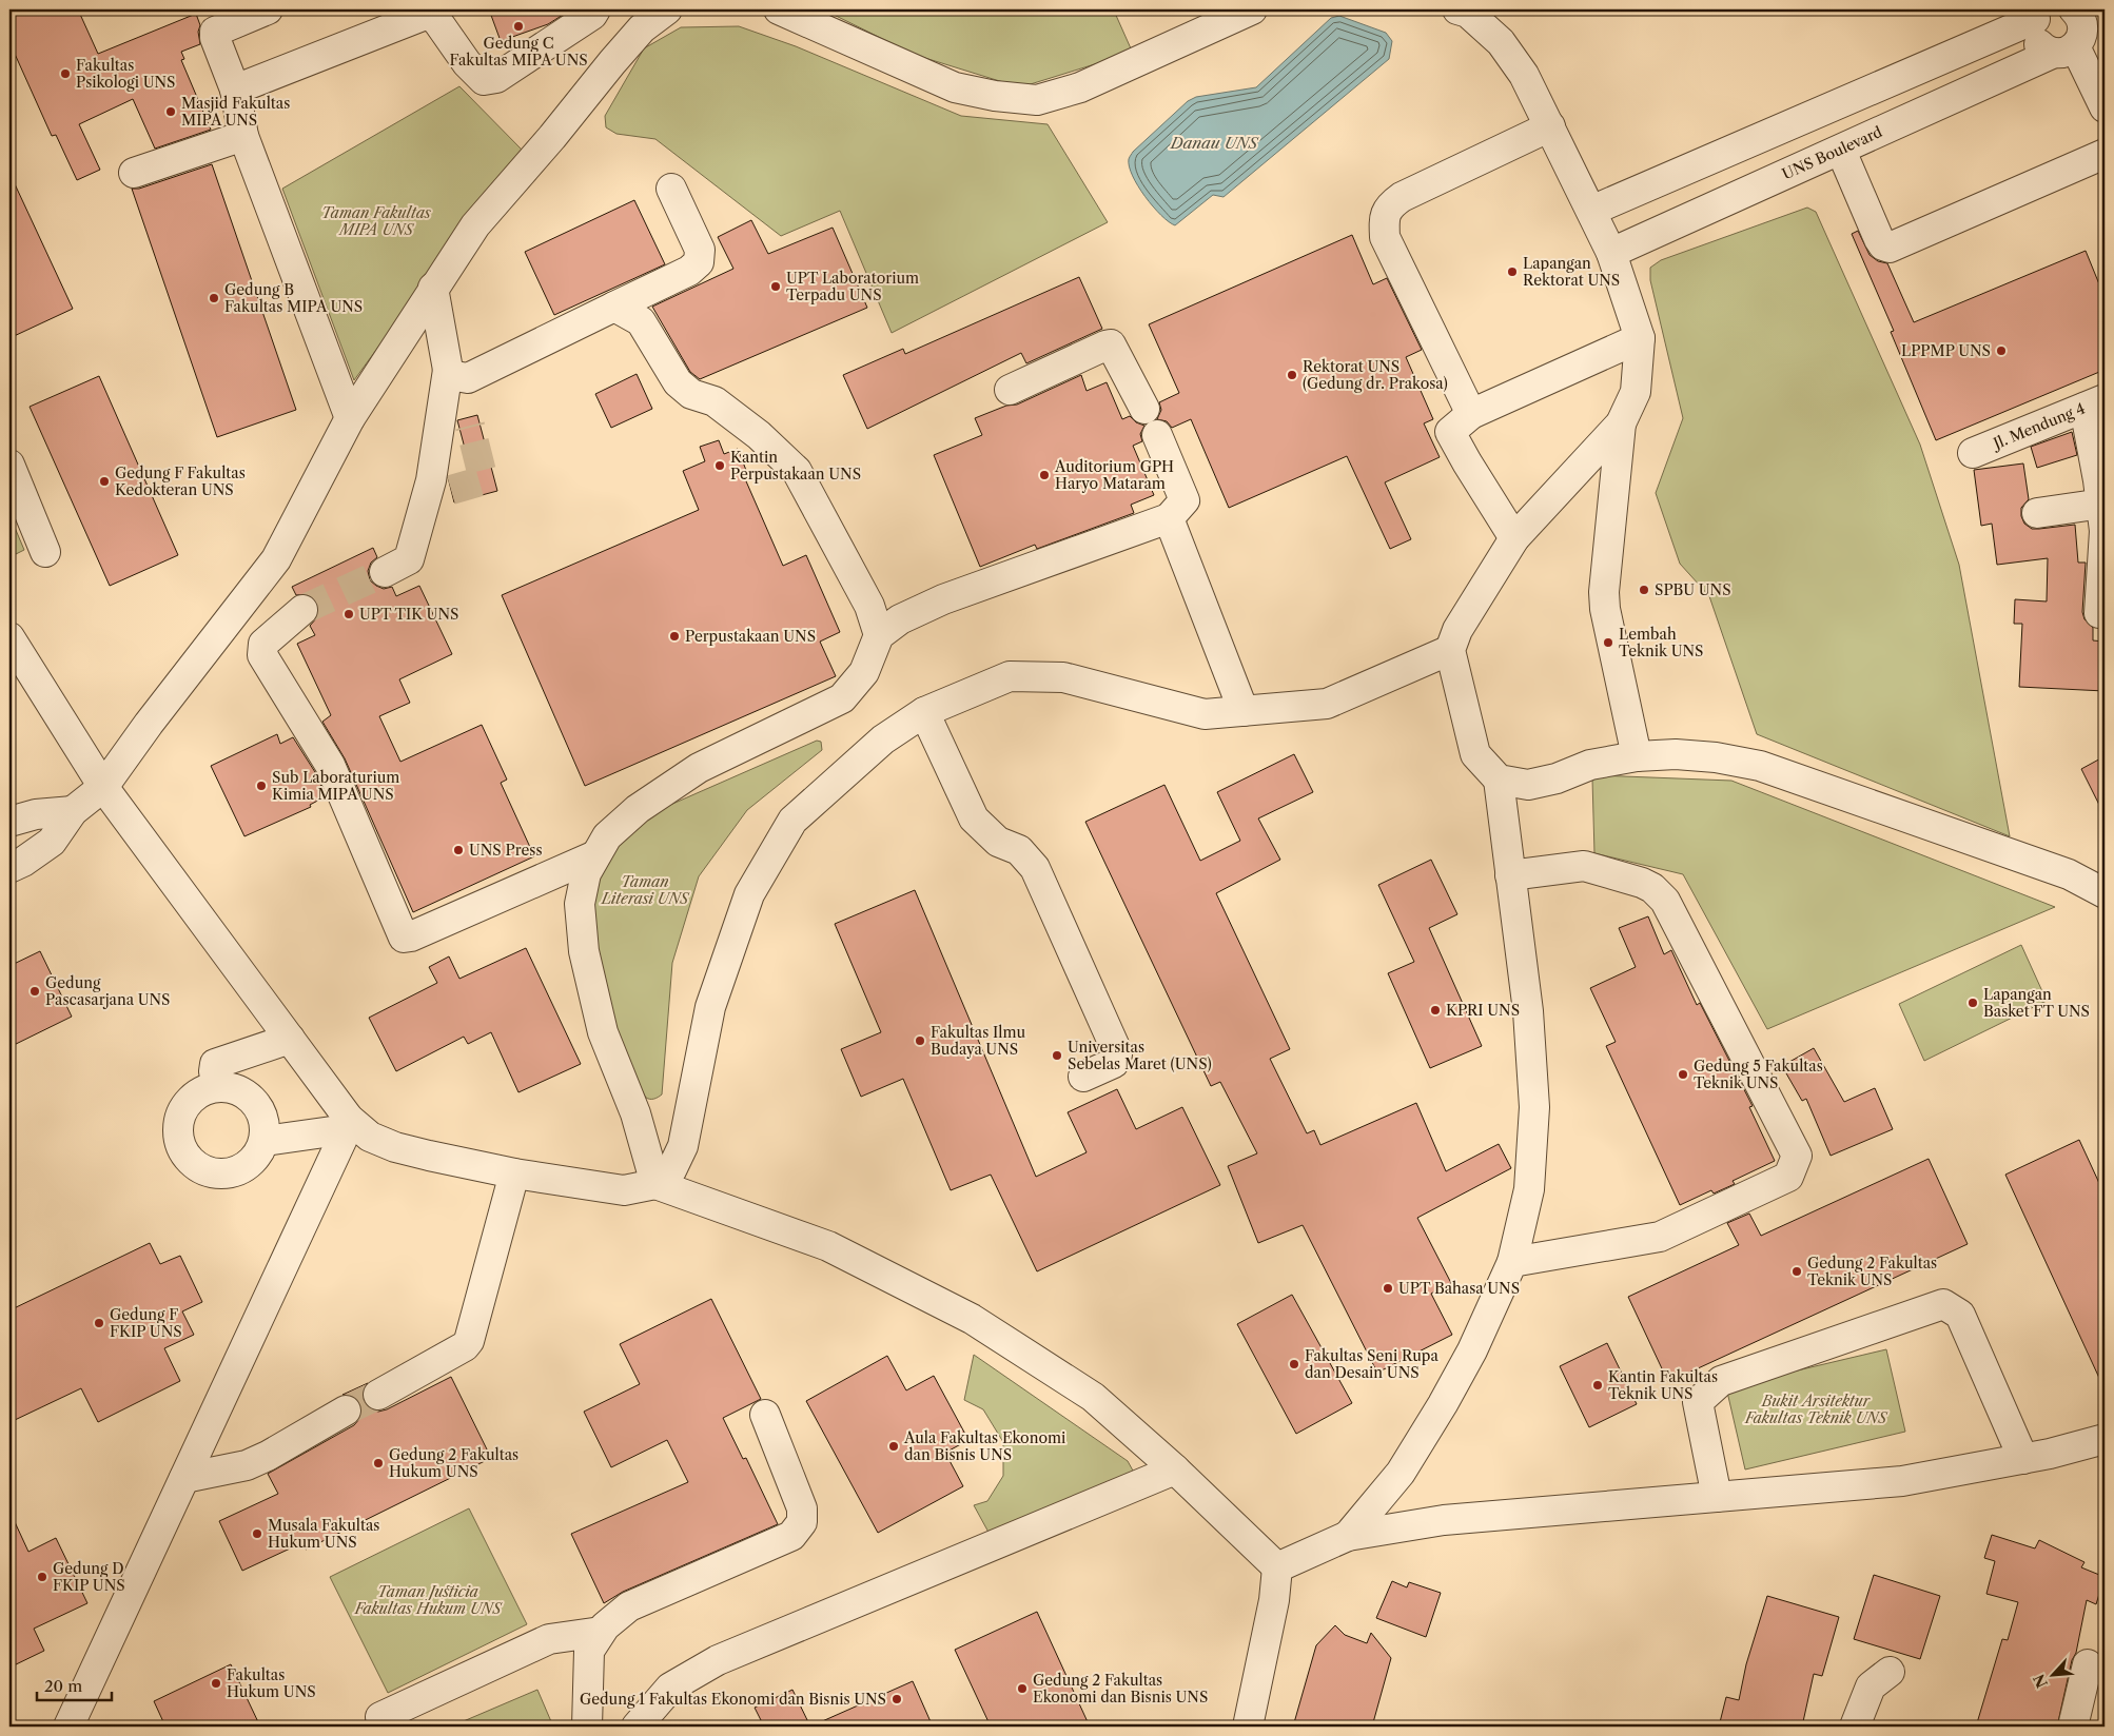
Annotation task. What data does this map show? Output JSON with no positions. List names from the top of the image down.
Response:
{
  "streets": {
    "street": ["UNS Boulevard", "Jl. Mendung 4"]
  },
  "water": ["Danau UNS"],
  "parks": [
    "Taman Fakultas MIPA UNS",
    "Taman Literasi UNS",
    "Bukit Arsitektur Fakultas Teknik UNS",
    "Taman Justicia Fakultas Hukum UNS"
  ],
  "places": [
    "Gedung C Fakultas MIPA UNS",
    "Fakultas Psikologi UNS",
    "Masjid Fakultas MIPA UNS",
    "Lapangan Rektorat UNS",
    "UPT Laboratorium Terpadu UNS",
    "Gedung B Fakultas MIPA UNS",
    "LPPMP UNS",
    "Rektorat UNS (Gedung dr. Prakosa)",
    "Kantin Perpustakaan UNS",
    "Auditorium GPH Haryo Mataram",
    "Gedung F Fakultas Kedokteran UNS",
    "SPBU UNS",
    "UPT TIK UNS",
    "Perpustakaan UNS",
    "Lembah Teknik UNS",
    "Sub Laboraturium Kimia MIPA UNS",
    "UNS Press",
    "Gedung Pascasarjana UNS",
    "Lapangan Basket FT UNS",
    "KPRI UNS",
    "Fakultas Ilmu Budaya UNS",
    "Universitas Sebelas Maret (UNS)",
    "Gedung 5 Fakultas Teknik UNS",
    "Gedung 2 Fakultas Teknik UNS",
    "UPT Bahasa UNS",
    "Gedung F FKIP UNS",
    "Fakultas Seni Rupa dan Desain UNS",
    "Kantin Fakultas Teknik UNS",
    "Aula Fakultas Ekonomi dan Bisnis UNS",
    "Gedung 2 Fakultas Hukum UNS",
    "Musala Fakultas Hukum UNS",
    "Gedung D FKIP UNS",
    "Fakultas Hukum UNS",
    "Gedung 2 Fakultas Ekonomi dan Bisnis UNS",
    "Gedung 1 Fakultas Ekonomi dan Bisnis UNS"
  ],
  "scale_bar": "20 m",
  "north": "bottom left"
}
